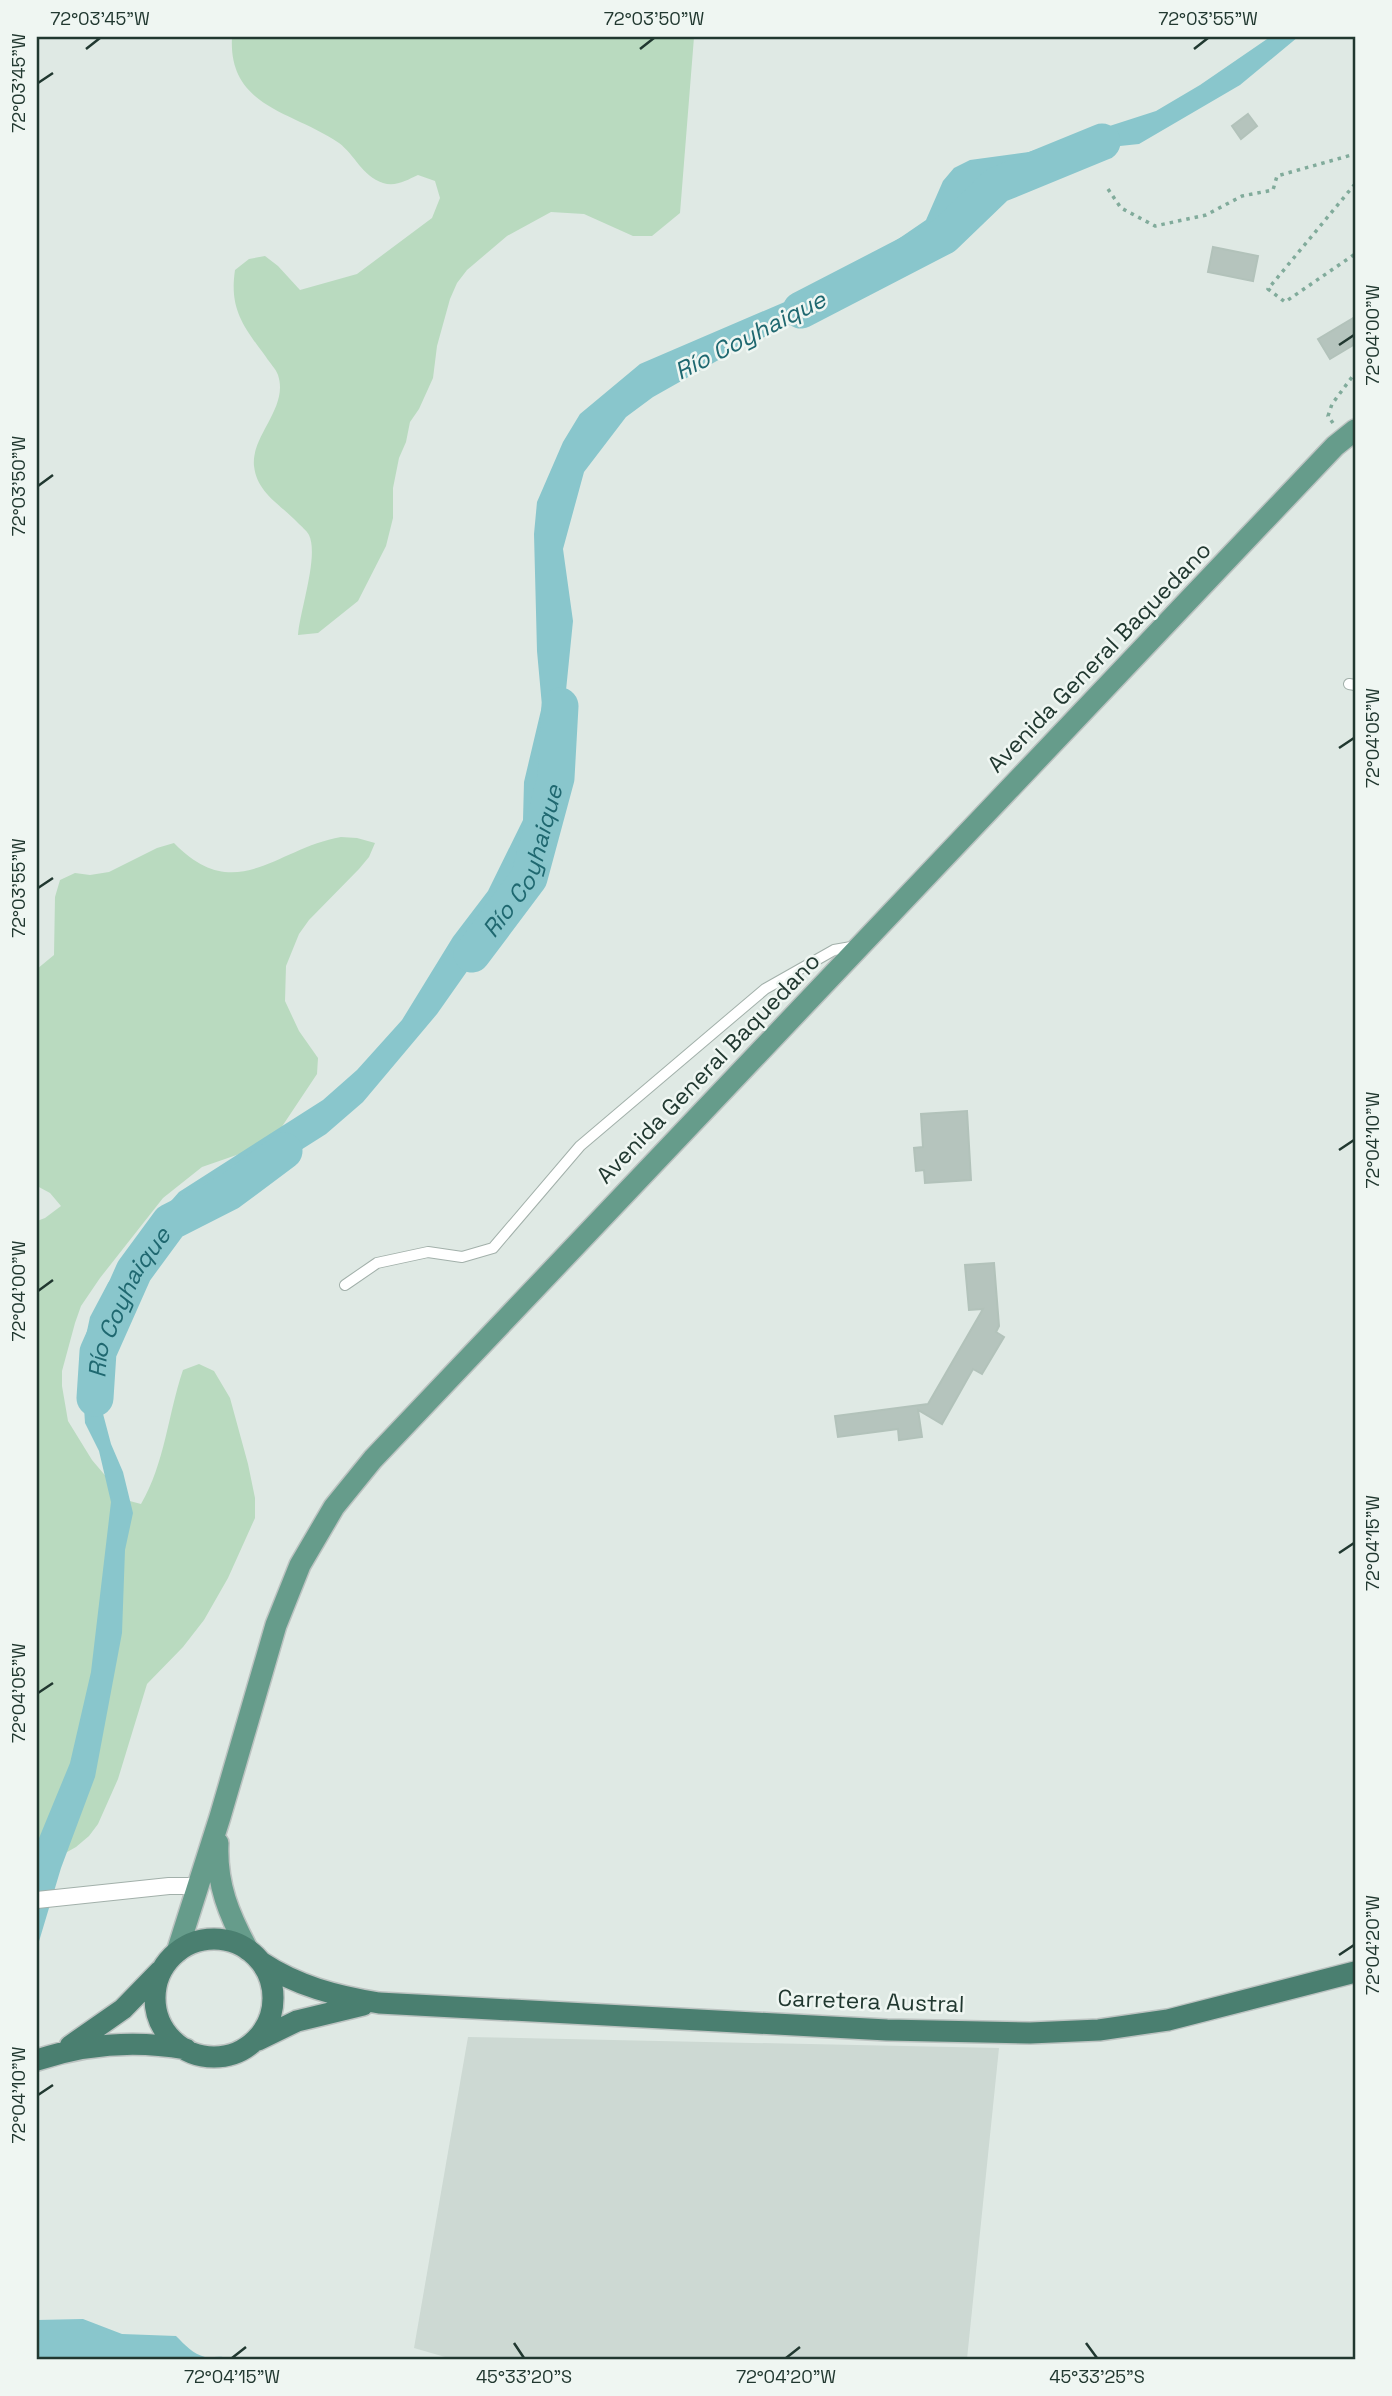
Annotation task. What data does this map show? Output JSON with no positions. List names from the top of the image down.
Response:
{
  "streets": {
    "highway": ["Carretera Austral"],
    "main road": ["Avenida General Baquedano"]
  },
  "crossings": [
    ["Avenida General Baquedano", "Carretera Austral"]
  ],
  "water": ["Río Coyhaique"],
  "coordinates": [
    "72°03'45\"W",
    "72°03'50\"W",
    "72°03'55\"W",
    "72°04'00\"W",
    "72°04'05\"W",
    "72°04'10\"W",
    "72°04'15\"W",
    "72°04'20\"W",
    "45°33'20\"S",
    "45°33'25\"S"
  ]
}
